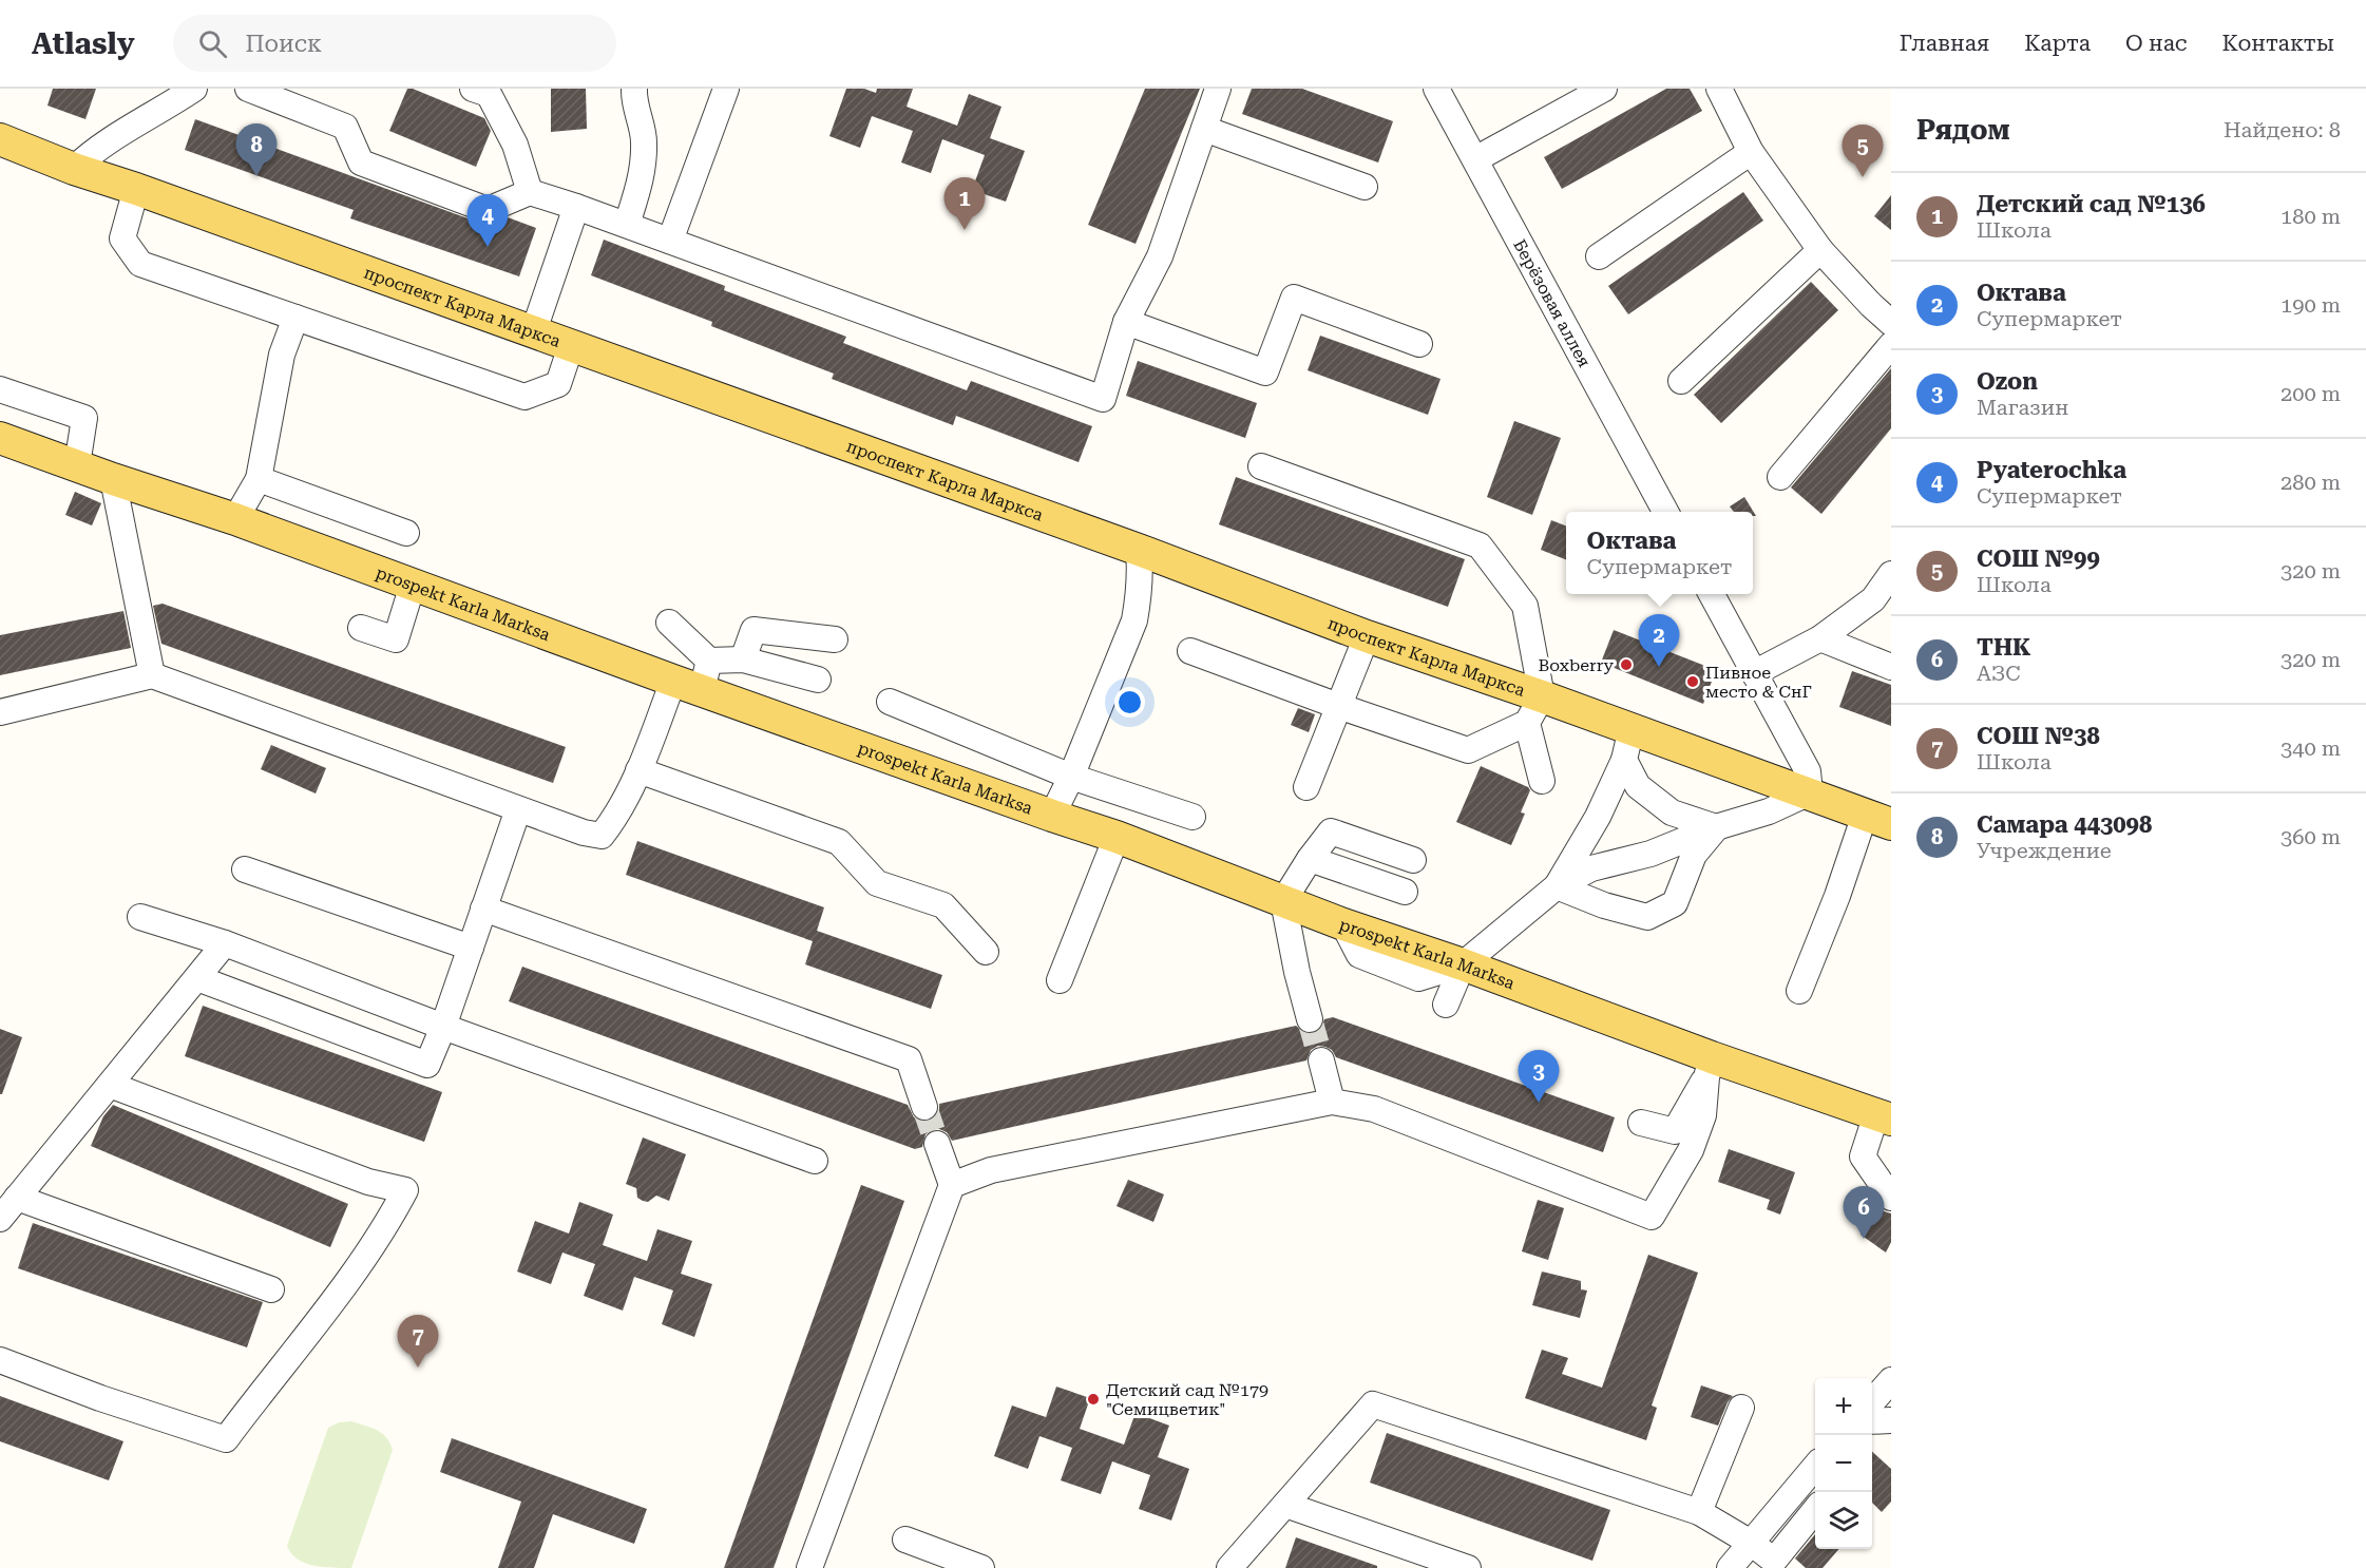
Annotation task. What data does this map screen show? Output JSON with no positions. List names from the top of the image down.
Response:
{
  "streets": {
    "main road": ["проспект Карла Маркса", "prospekt Karla Marksa"],
    "street": ["Берёзовая аллея"]
  },
  "places": ["Boxberry", "Пивное место & СнГ", "Детский сад №179 \"Семицветик\""],
  "page": {
    "header": "Atlasly",
    "search": "Поиск",
    "nav": [
      "Главная",
      "Карта",
      "О нас",
      "Контакты"
    ],
    "heading": ["Рядом", "Найдено: 8"],
    "pins": [
      "8",
      "5",
      "1",
      "4",
      "2",
      "3",
      "6",
      "7"
    ],
    "list": [
      {
        "mark": "1",
        "name": "Детский сад №136",
        "note": "Школа",
        "value": "180 m"
      },
      {
        "mark": "2",
        "name": "Октава",
        "note": "Супермаркет",
        "value": "190 m"
      },
      {
        "mark": "3",
        "name": "Ozon",
        "note": "Магазин",
        "value": "200 m"
      },
      {
        "mark": "4",
        "name": "Pyaterochka",
        "note": "Супермаркет",
        "value": "280 m"
      },
      {
        "mark": "5",
        "name": "СОШ №99",
        "note": "Школа",
        "value": "320 m"
      },
      {
        "mark": "6",
        "name": "ТНК",
        "note": "АЗС",
        "value": "320 m"
      },
      {
        "mark": "7",
        "name": "СОШ №38",
        "note": "Школа",
        "value": "340 m"
      },
      {
        "mark": "8",
        "name": "Самара 443098",
        "note": "Учреждение",
        "value": "360 m"
      }
    ],
    "popup": ["Октава", "Супермаркет"],
    "map_buttons": ["+", "−"]
  }
}
